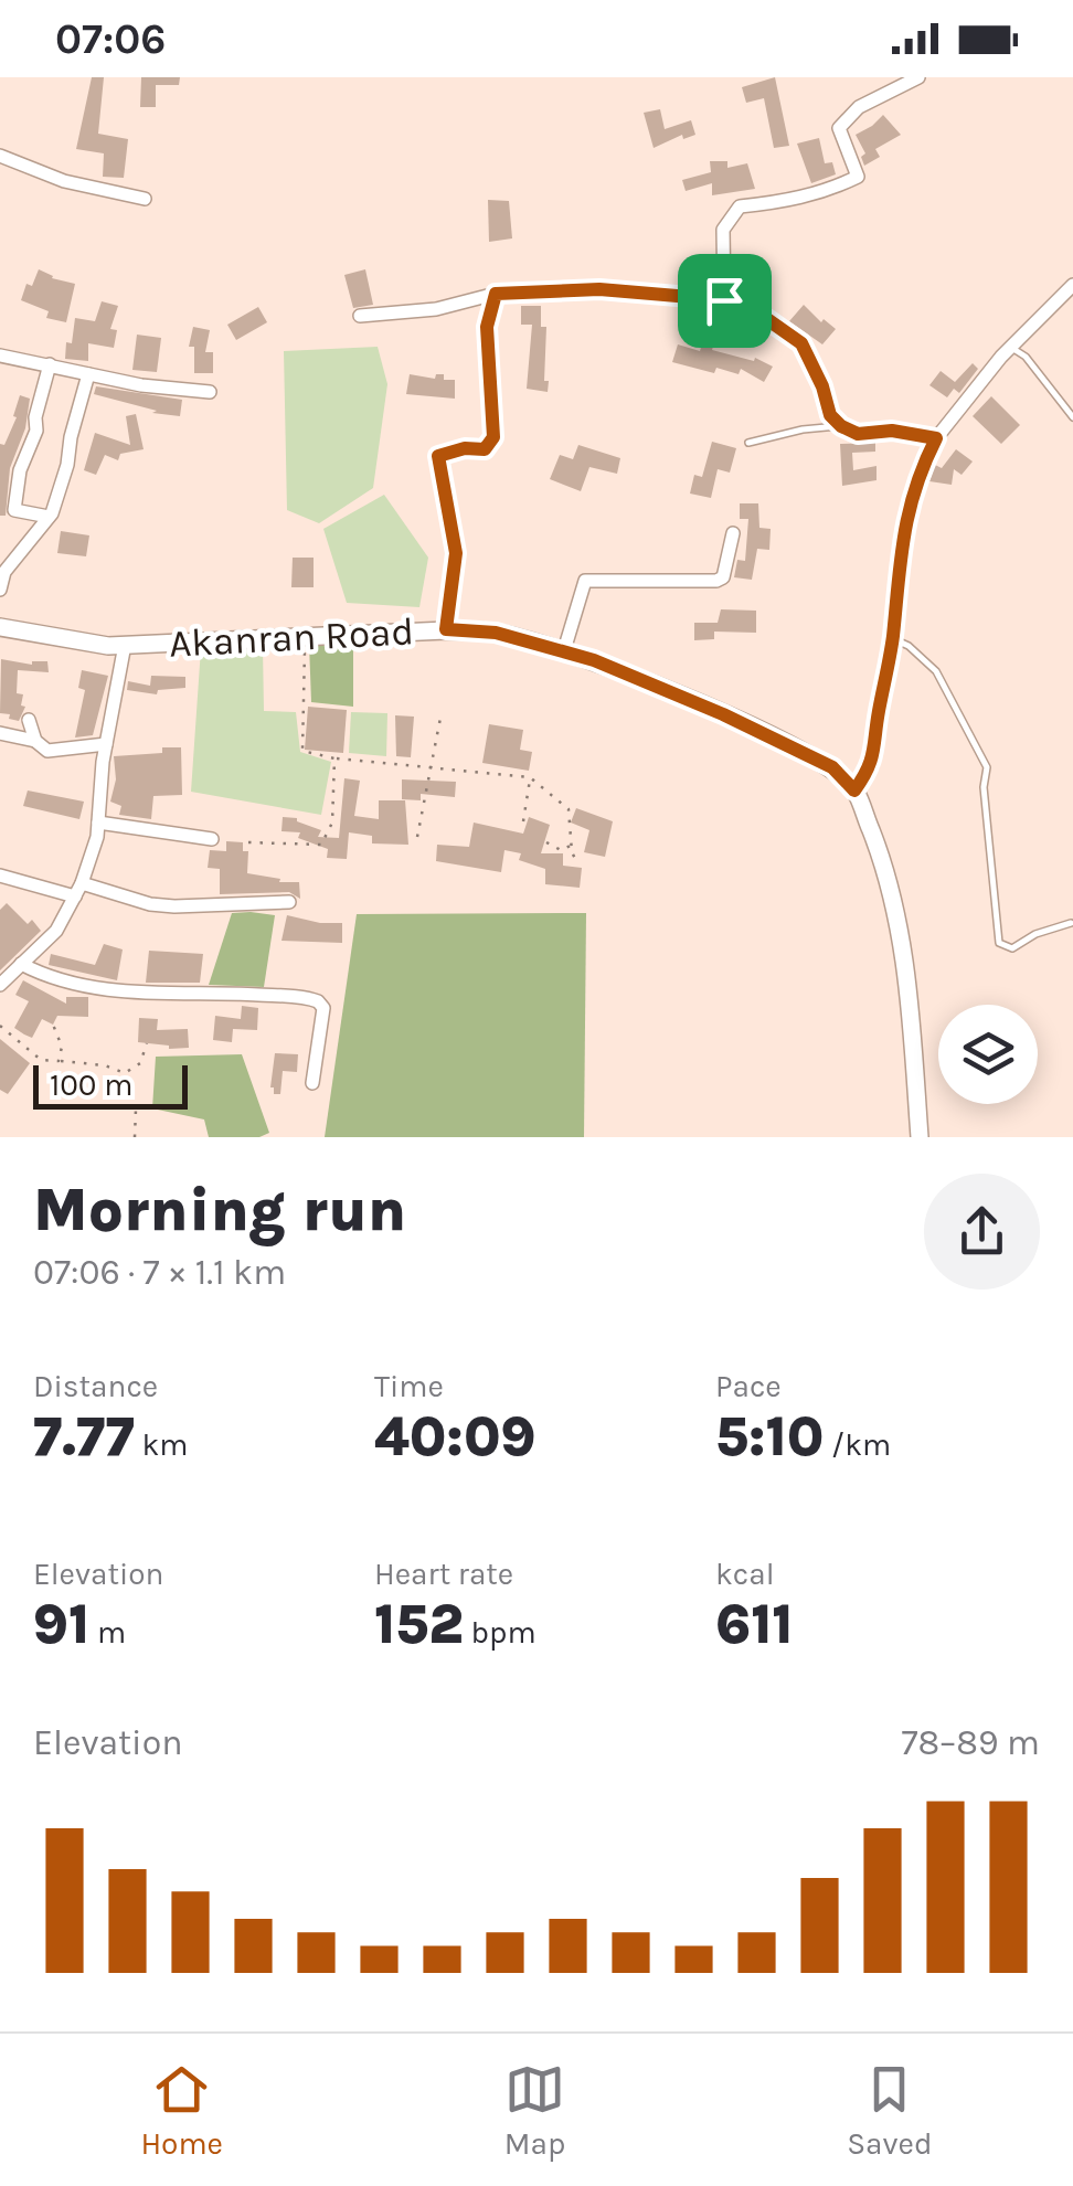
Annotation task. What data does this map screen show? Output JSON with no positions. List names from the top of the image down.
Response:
{
  "streets": {
    "main road": ["Akanran Road"]
  },
  "scale_bar": "100 m",
  "page": {
    "status": "07:06",
    "scale": "100 m",
    "heading": ["Morning run", "07:06 · 7 × 1.1 km"],
    "stats": [
      ["Distance", "7.77 km"],
      ["Time", "40:09"],
      ["Pace", "5:10 /km"],
      ["Elevation", "91 m"],
      ["Heart rate", "152 bpm"],
      ["kcal", "611"]
    ],
    "chart": ["Elevation", "78–89 m"],
    "tabs": ["Home", "Map", "Saved"]
  }
}
